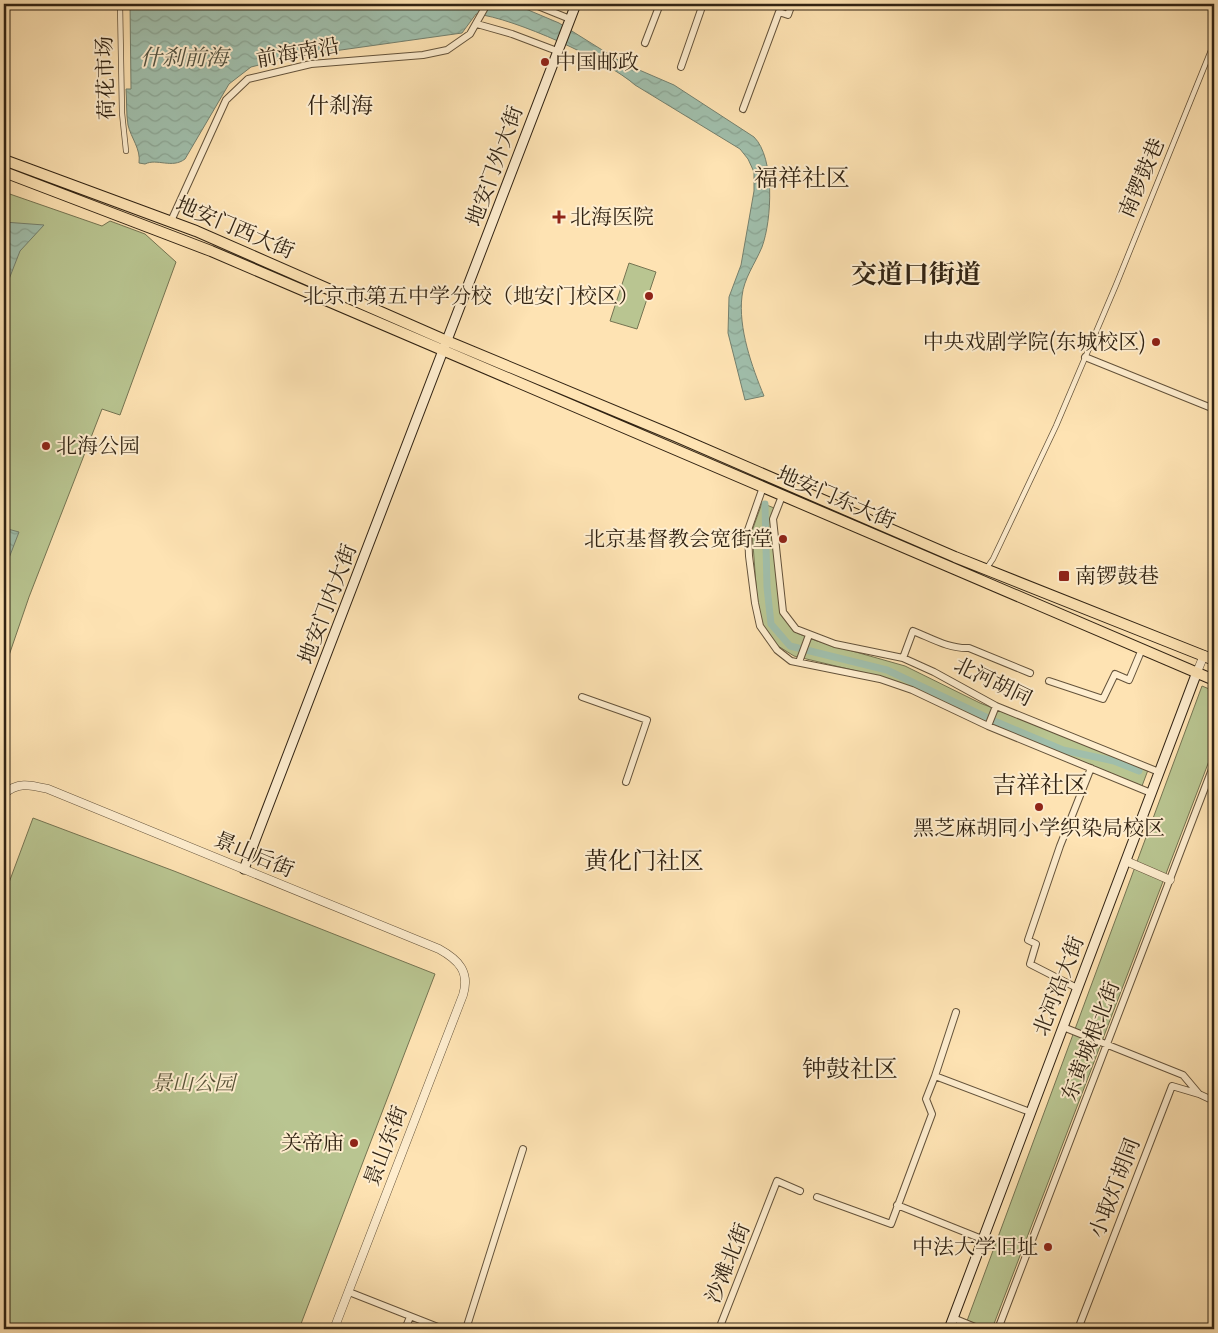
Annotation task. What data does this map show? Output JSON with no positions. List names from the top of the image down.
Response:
{
  "streets": {
    "main road": [
      "地安门外大街",
      "地安门西大街",
      "地安门东大街",
      "地安门内大街",
      "北河沿大街"
    ],
    "street": [
      "前海南沿",
      "荷花市场",
      "南锣鼓巷",
      "北河胡同",
      "景山后街",
      "东黄城根北街",
      "景山东街",
      "小取灯胡同",
      "沙滩北街"
    ]
  },
  "crossings": [
    ["前海南沿", "地安门西大街"],
    ["地安门外大街", "地安门西大街"],
    ["地安门外大街", "地安门东大街"],
    ["地安门外大街", "地安门内大街"],
    ["南锣鼓巷", "地安门东大街"],
    ["地安门西大街", "地安门东大街"],
    ["地安门西大街", "地安门内大街"],
    ["地安门东大街", "地安门内大街"],
    ["地安门东大街", "北河胡同"],
    ["地安门东大街", "北河沿大街"],
    ["地安门内大街", "景山后街"],
    ["北河胡同", "北河沿大街"],
    ["景山后街", "景山东街"]
  ],
  "districts": [
    "什刹海",
    "福祥社区",
    "交道口街道",
    "吉祥社区",
    "黄化门社区",
    "钟鼓社区"
  ],
  "water": ["什刹前海"],
  "parks": ["景山公园"],
  "places": {
    "other": [
      "中国邮政",
      "北京市第五中学分校（地安门校区）",
      "中央戏剧学院(东城校区)",
      "北海公园",
      "北京基督教会宽街堂",
      "黑芝麻胡同小学织染局校区",
      "关帝庙",
      "中法大学旧址"
    ],
    "health": ["北海医院"],
    "transit": ["南锣鼓巷"]
  }
}
